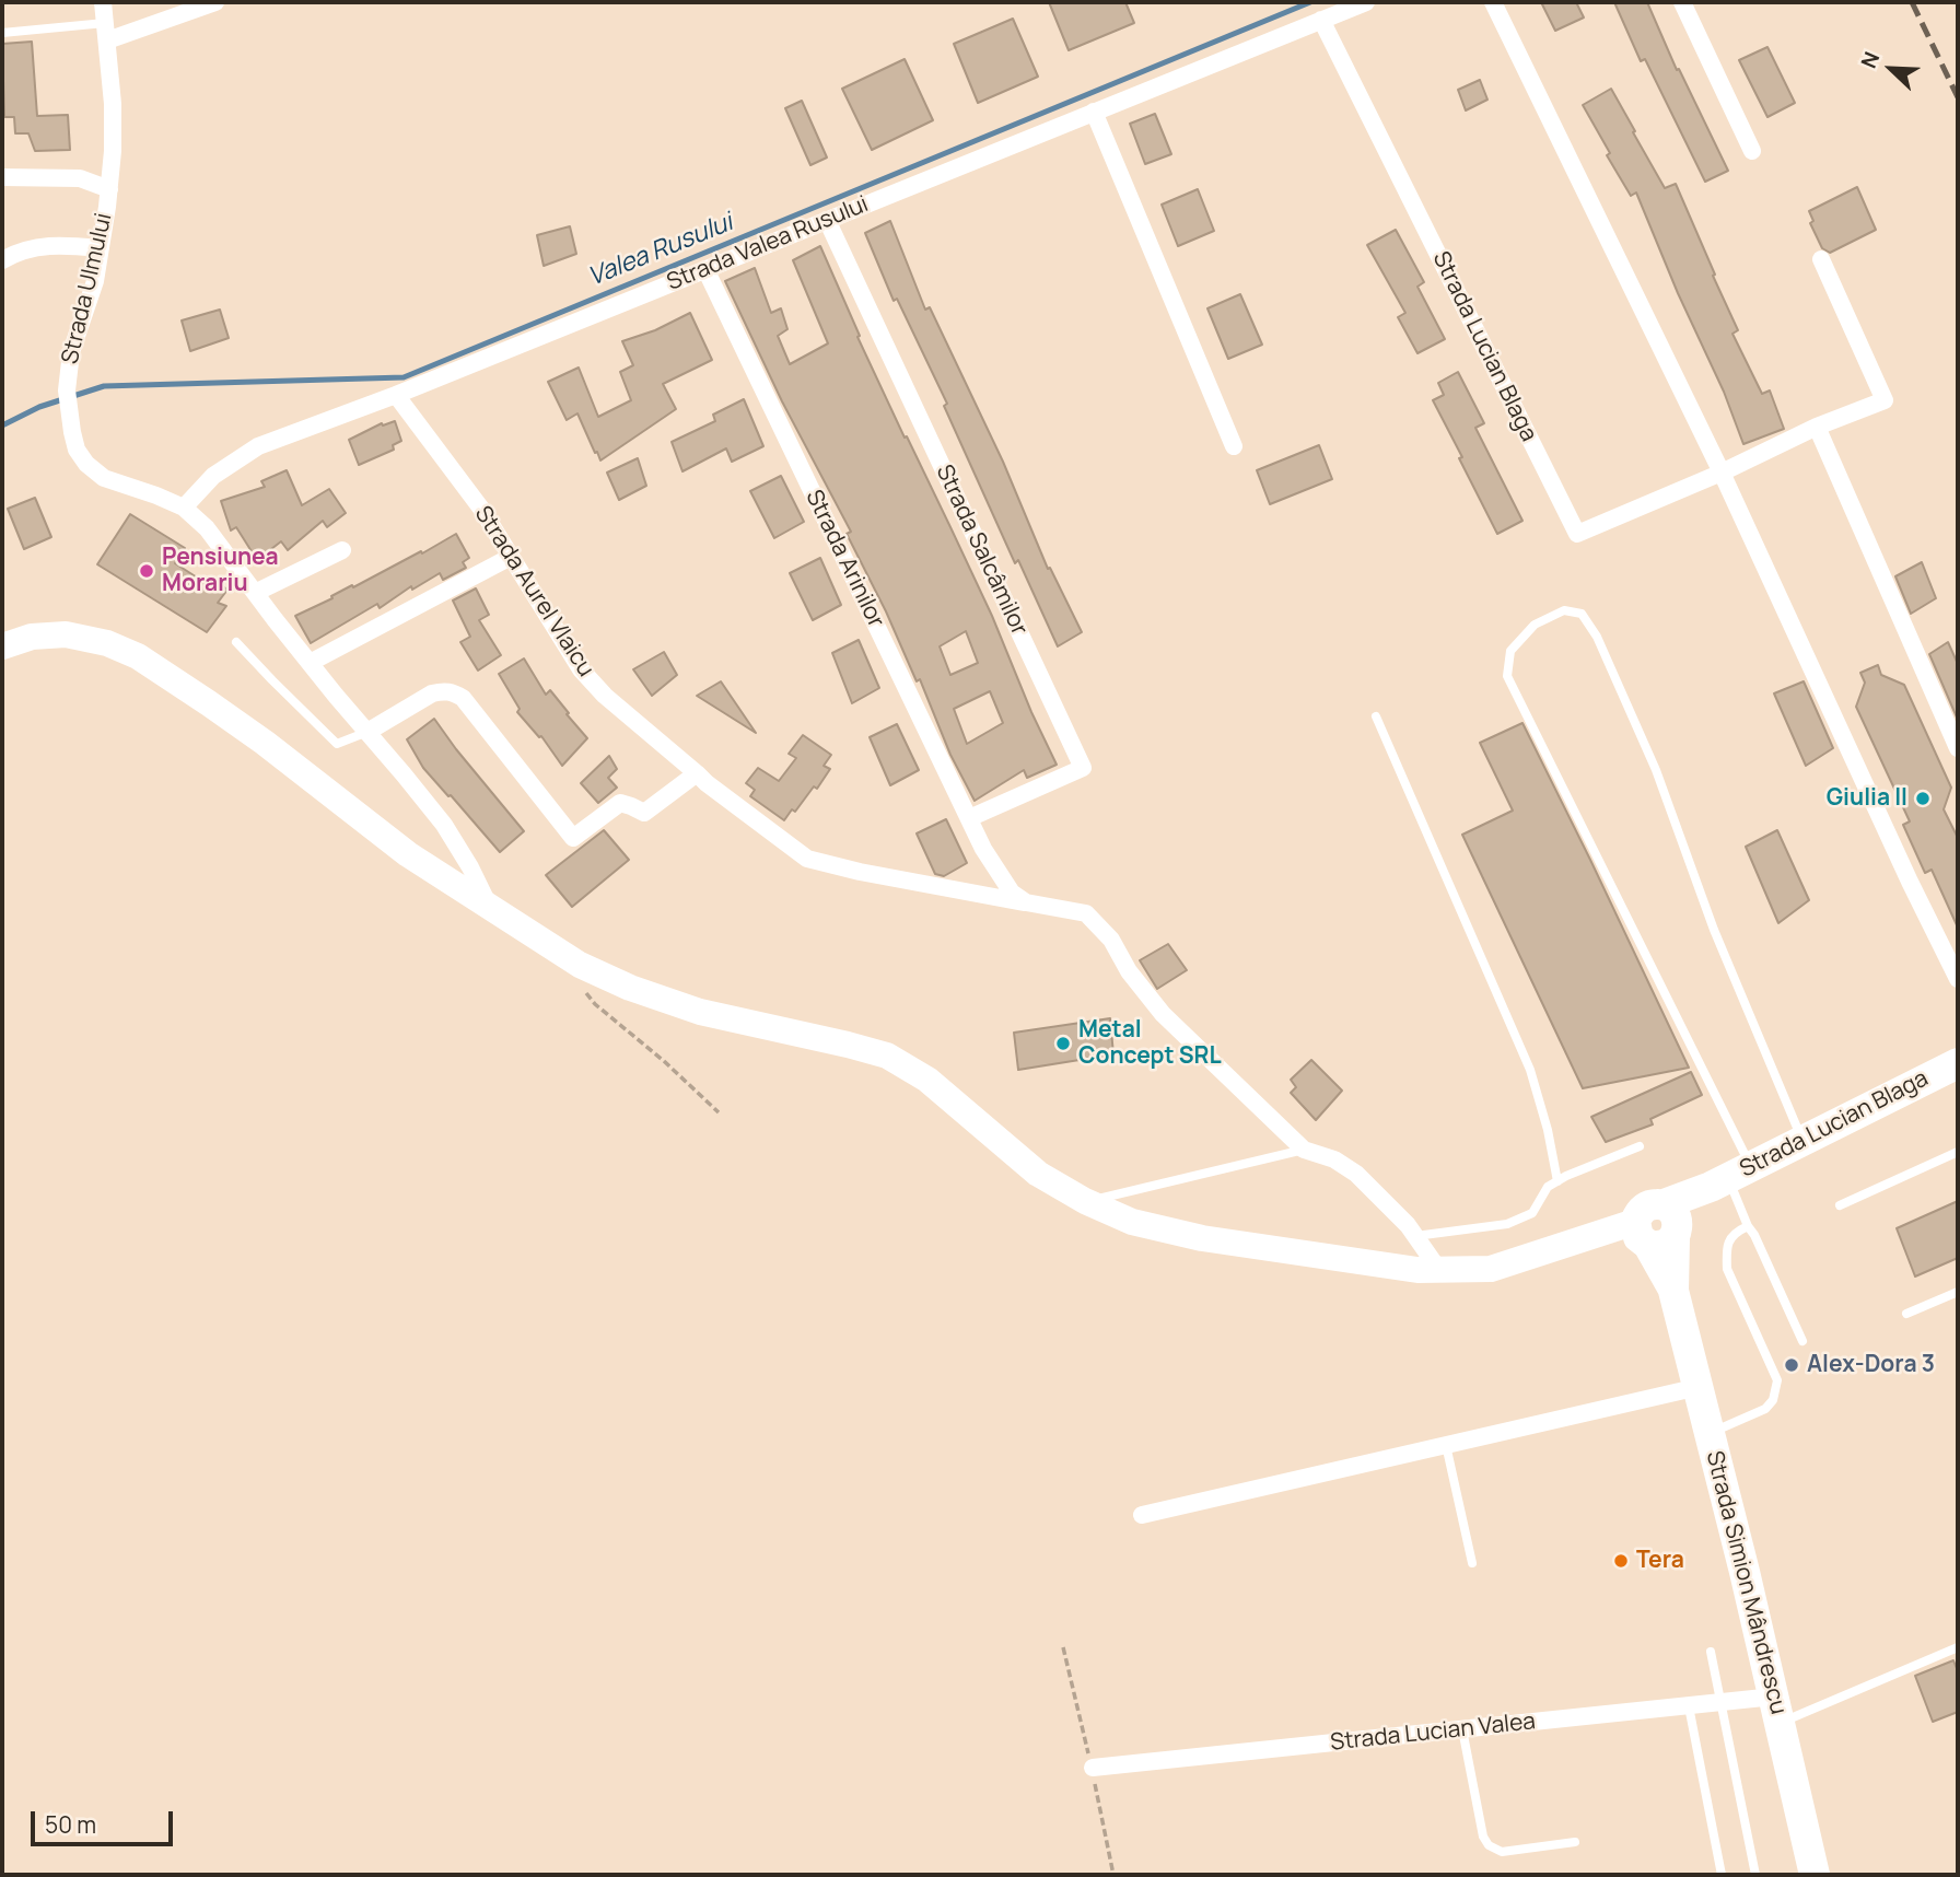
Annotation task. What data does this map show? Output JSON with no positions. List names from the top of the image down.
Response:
{
  "streets": {
    "highway": ["Strada Lucian Blaga", "Strada Simion Mândrescu"],
    "street": [
      "Strada Valea Rusului",
      "Strada Ulmului",
      "Strada Salcâmilor",
      "Strada Arinilor",
      "Strada Aurel Vlaicu",
      "Strada Lucian Valea"
    ]
  },
  "crossings": [
    ["Strada Valea Rusului", "Strada Ulmului"],
    ["Strada Valea Rusului", "Strada Lucian Blaga"],
    ["Strada Valea Rusului", "Strada Salcâmilor"],
    ["Strada Valea Rusului", "Strada Arinilor"],
    ["Strada Valea Rusului", "Strada Aurel Vlaicu"],
    ["Strada Lucian Blaga", "Strada Simion Mândrescu"],
    ["Strada Salcâmilor", "Strada Arinilor"],
    ["Strada Arinilor", "Strada Aurel Vlaicu"],
    ["Strada Simion Mândrescu", "Strada Lucian Valea"]
  ],
  "water": ["Valea Rusului"],
  "places": [
    "Pensiunea Morariu",
    "Giulia II",
    "Metal Concept SRL",
    "Alex-Dora 3",
    "Tera"
  ],
  "scale_bar": "50 m",
  "north": "top left"
}
